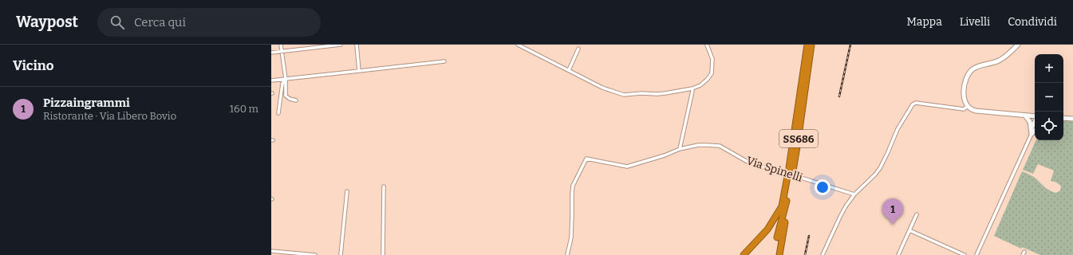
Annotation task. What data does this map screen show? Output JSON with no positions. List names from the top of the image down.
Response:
{
  "streets": {
    "highway": ["SS686"],
    "street": ["Via Spinelli"]
  },
  "page": {
    "header": "Waypost",
    "search": "Cerca qui",
    "nav": ["Mappa", "Livelli", "Condividi"],
    "heading": "Vicino",
    "map_buttons": ["+", "−"],
    "list": [
      {
        "mark": "1",
        "name": "Pizzaingrammi",
        "note": "Ristorante · Via Libero Bovio",
        "value": "160 m"
      }
    ],
    "pins": "1"
  }
}
